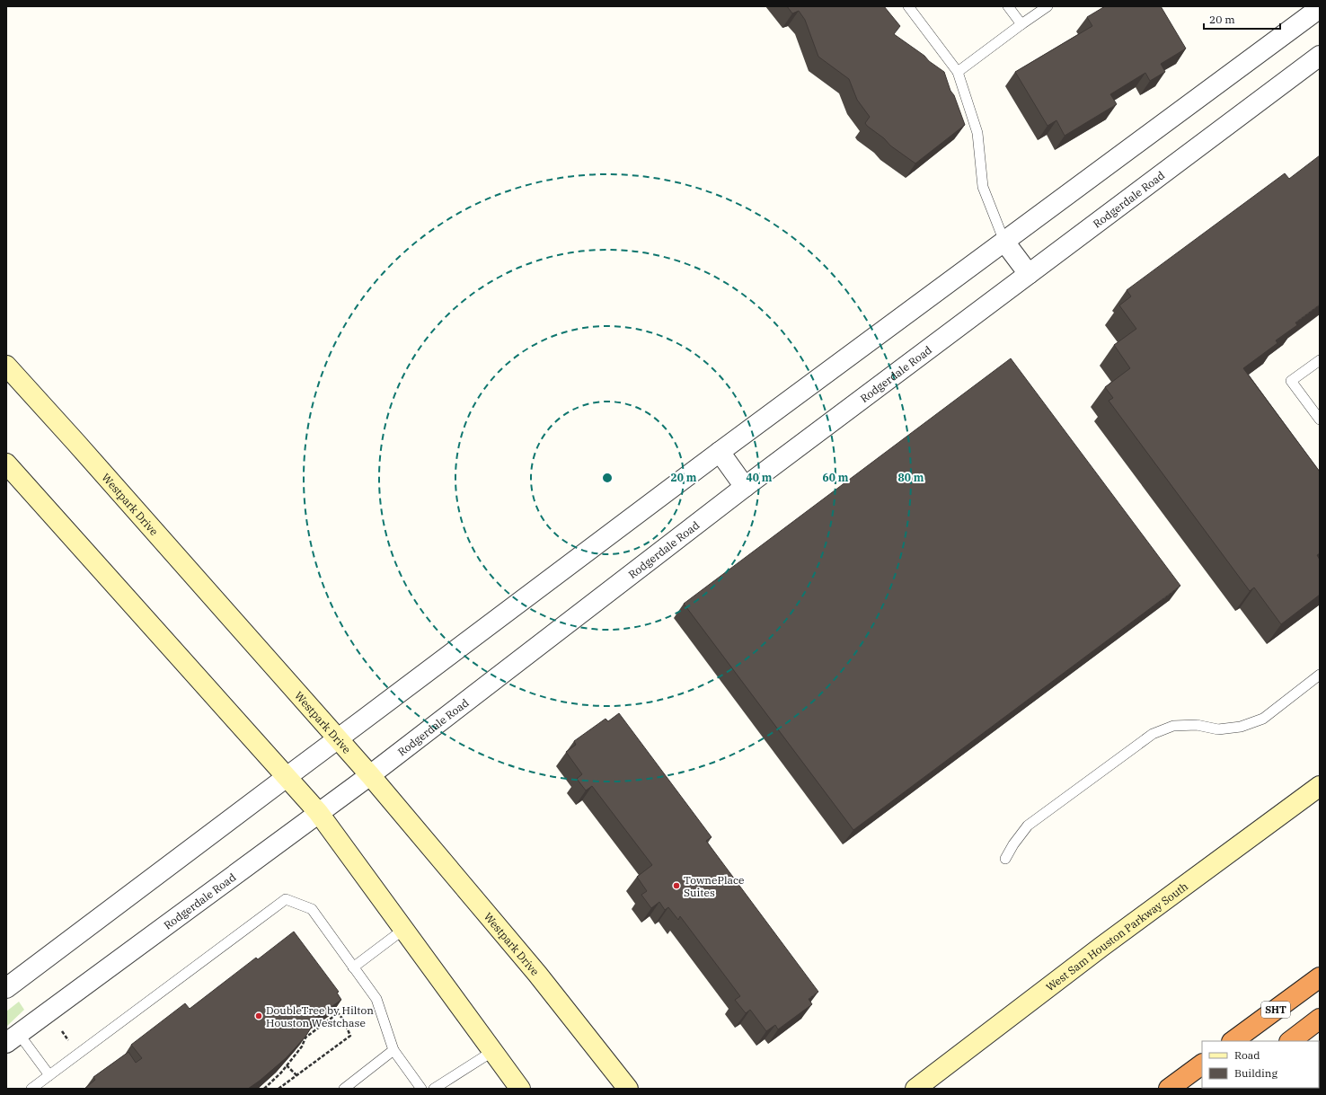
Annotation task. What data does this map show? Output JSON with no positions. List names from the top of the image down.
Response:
{
  "streets": {
    "highway": ["SHT"],
    "main road": ["Westpark Drive", "West Sam Houston Parkway South"],
    "street": ["Rodgerdale Road"]
  },
  "crossings": [
    ["Rodgerdale Road", "Westpark Drive"]
  ],
  "places": ["TownePlace Suites", "DoubleTree by Hilton Houston Westchase"],
  "legend": ["Road", "Building"],
  "scale_bar": "20 m",
  "rings": [
    "20 m",
    "40 m",
    "60 m",
    "80 m"
  ]
}
